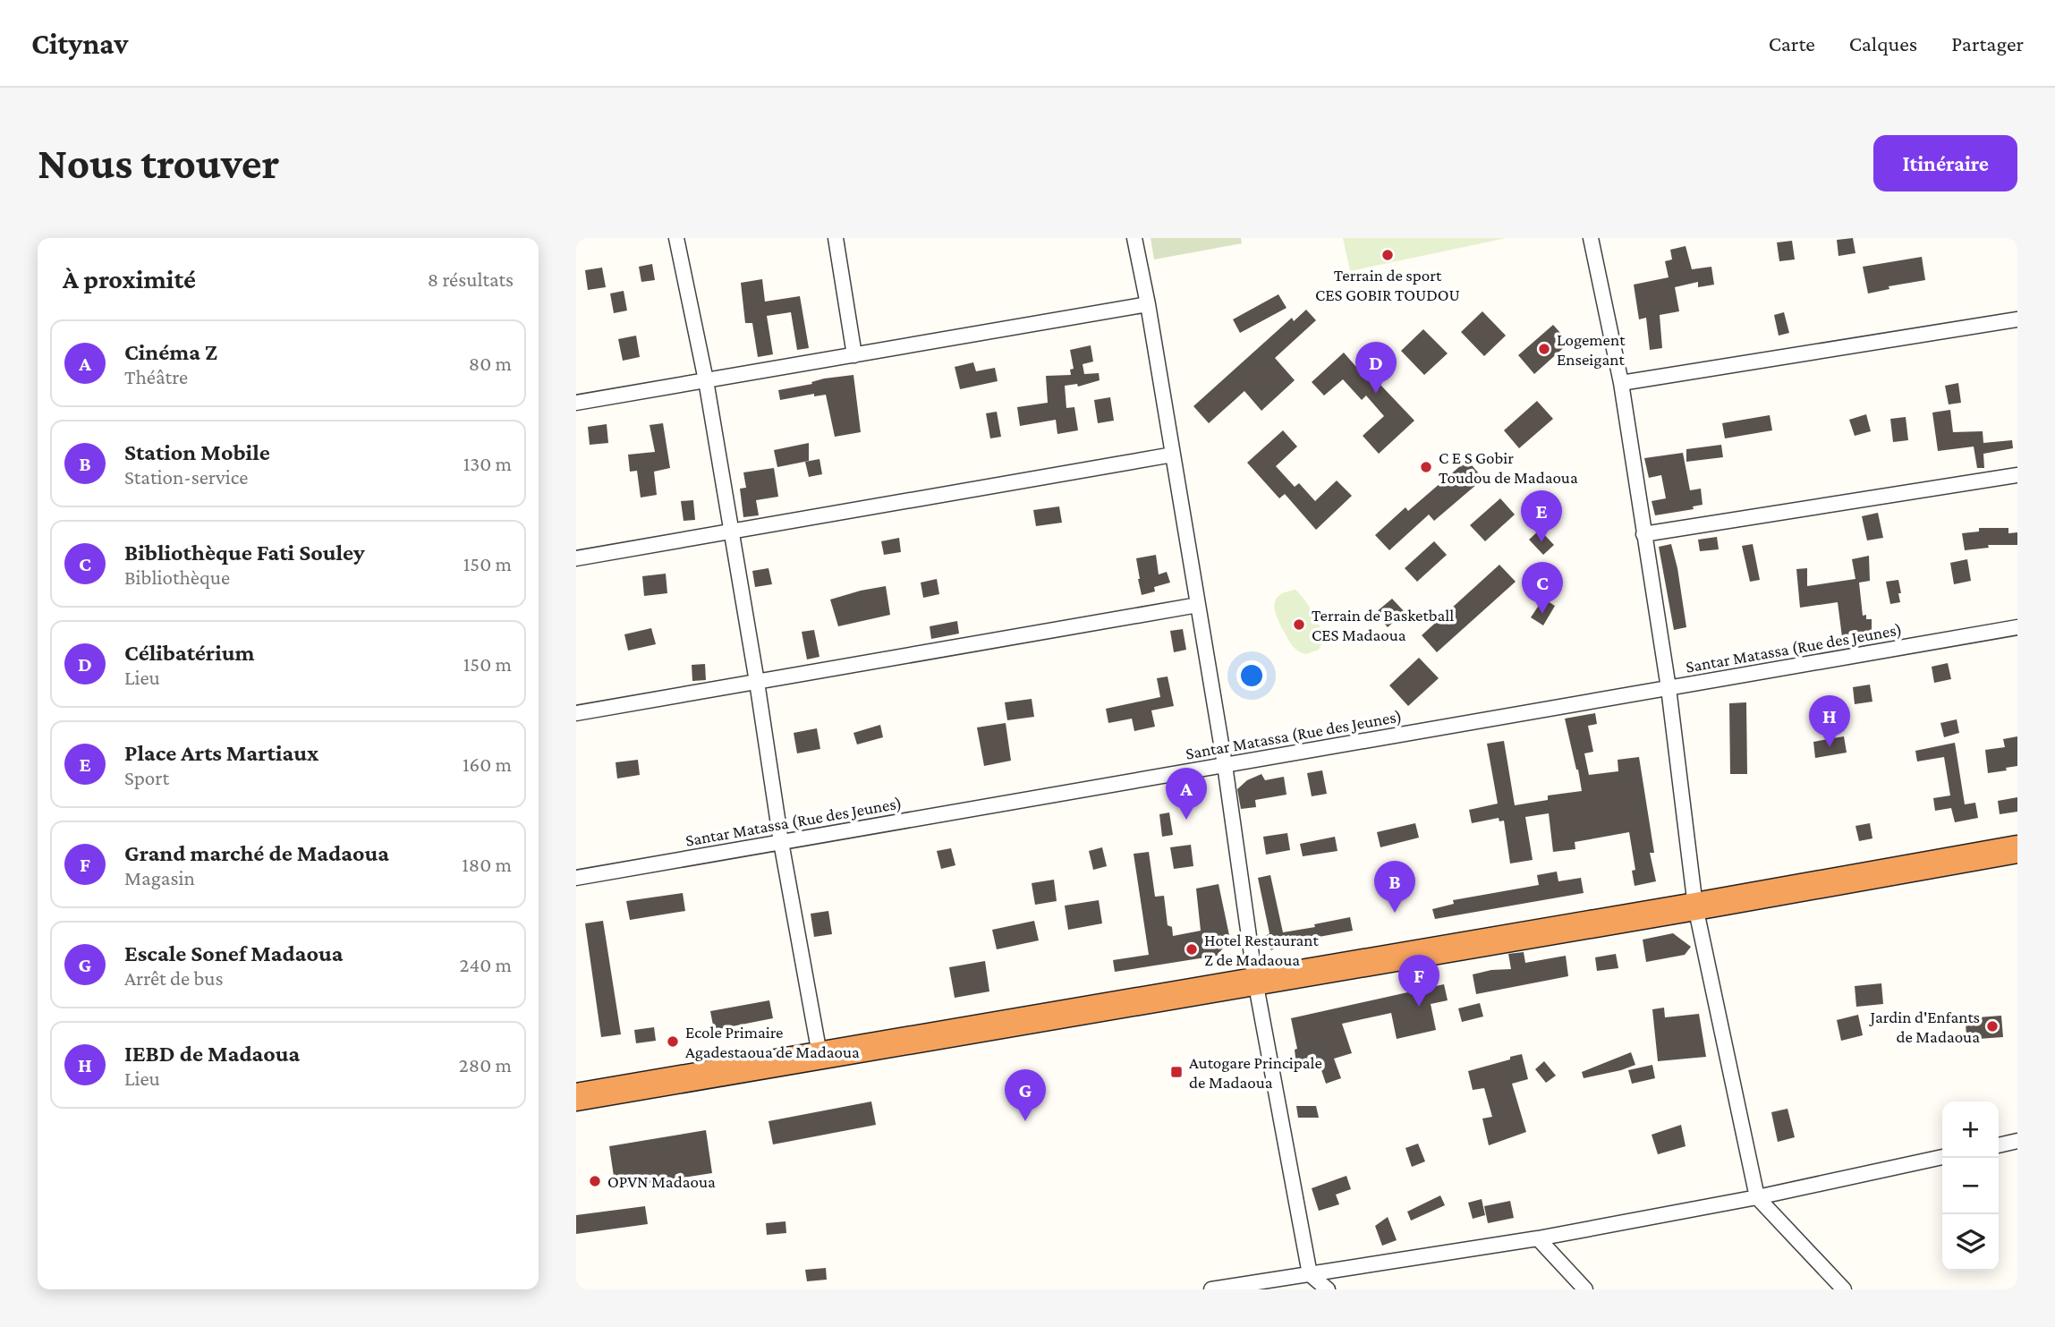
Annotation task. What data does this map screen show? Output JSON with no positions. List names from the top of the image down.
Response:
{
  "streets": {
    "street": ["Santar Matassa (Rue des Jeunes)"]
  },
  "places": {
    "other": [
      "Terrain de sport CES GOBIR TOUDOU",
      "Logement Enseigant",
      "C E S Gobir Toudou de Madaoua",
      "Terrain de Basketball CES Madaoua",
      "Hotel Restaurant Z de Madaoua",
      "Jardin d'Enfants de Madaoua",
      "Ecole Primaire Agadestaoua de Madaoua",
      "OPVN Madaoua"
    ],
    "transit": ["Autogare Principale de Madaoua"]
  },
  "page": {
    "header": "Citynav",
    "nav": ["Carte", "Calques", "Partager"],
    "buttons": "Itinéraire",
    "title": "Nous trouver",
    "heading": ["À proximité", "8 résultats"],
    "list": [
      {
        "mark": "A",
        "name": "Cinéma Z",
        "note": "Théâtre",
        "value": "80 m"
      },
      {
        "mark": "B",
        "name": "Station Mobile",
        "note": "Station-service",
        "value": "130 m"
      },
      {
        "mark": "C",
        "name": "Bibliothèque Fati Souley",
        "note": "Bibliothèque",
        "value": "150 m"
      },
      {
        "mark": "D",
        "name": "Célibatérium",
        "note": "Lieu",
        "value": "150 m"
      },
      {
        "mark": "E",
        "name": "Place Arts Martiaux",
        "note": "Sport",
        "value": "160 m"
      },
      {
        "mark": "F",
        "name": "Grand marché de Madaoua",
        "note": "Magasin",
        "value": "180 m"
      },
      {
        "mark": "G",
        "name": "Escale Sonef Madaoua",
        "note": "Arrêt de bus",
        "value": "240 m"
      },
      {
        "mark": "H",
        "name": "IEBD de Madaoua",
        "note": "Lieu",
        "value": "280 m"
      }
    ],
    "pins": [
      "D",
      "E",
      "C",
      "H",
      "A",
      "B",
      "F",
      "G"
    ],
    "map_buttons": ["+", "−"]
  }
}
